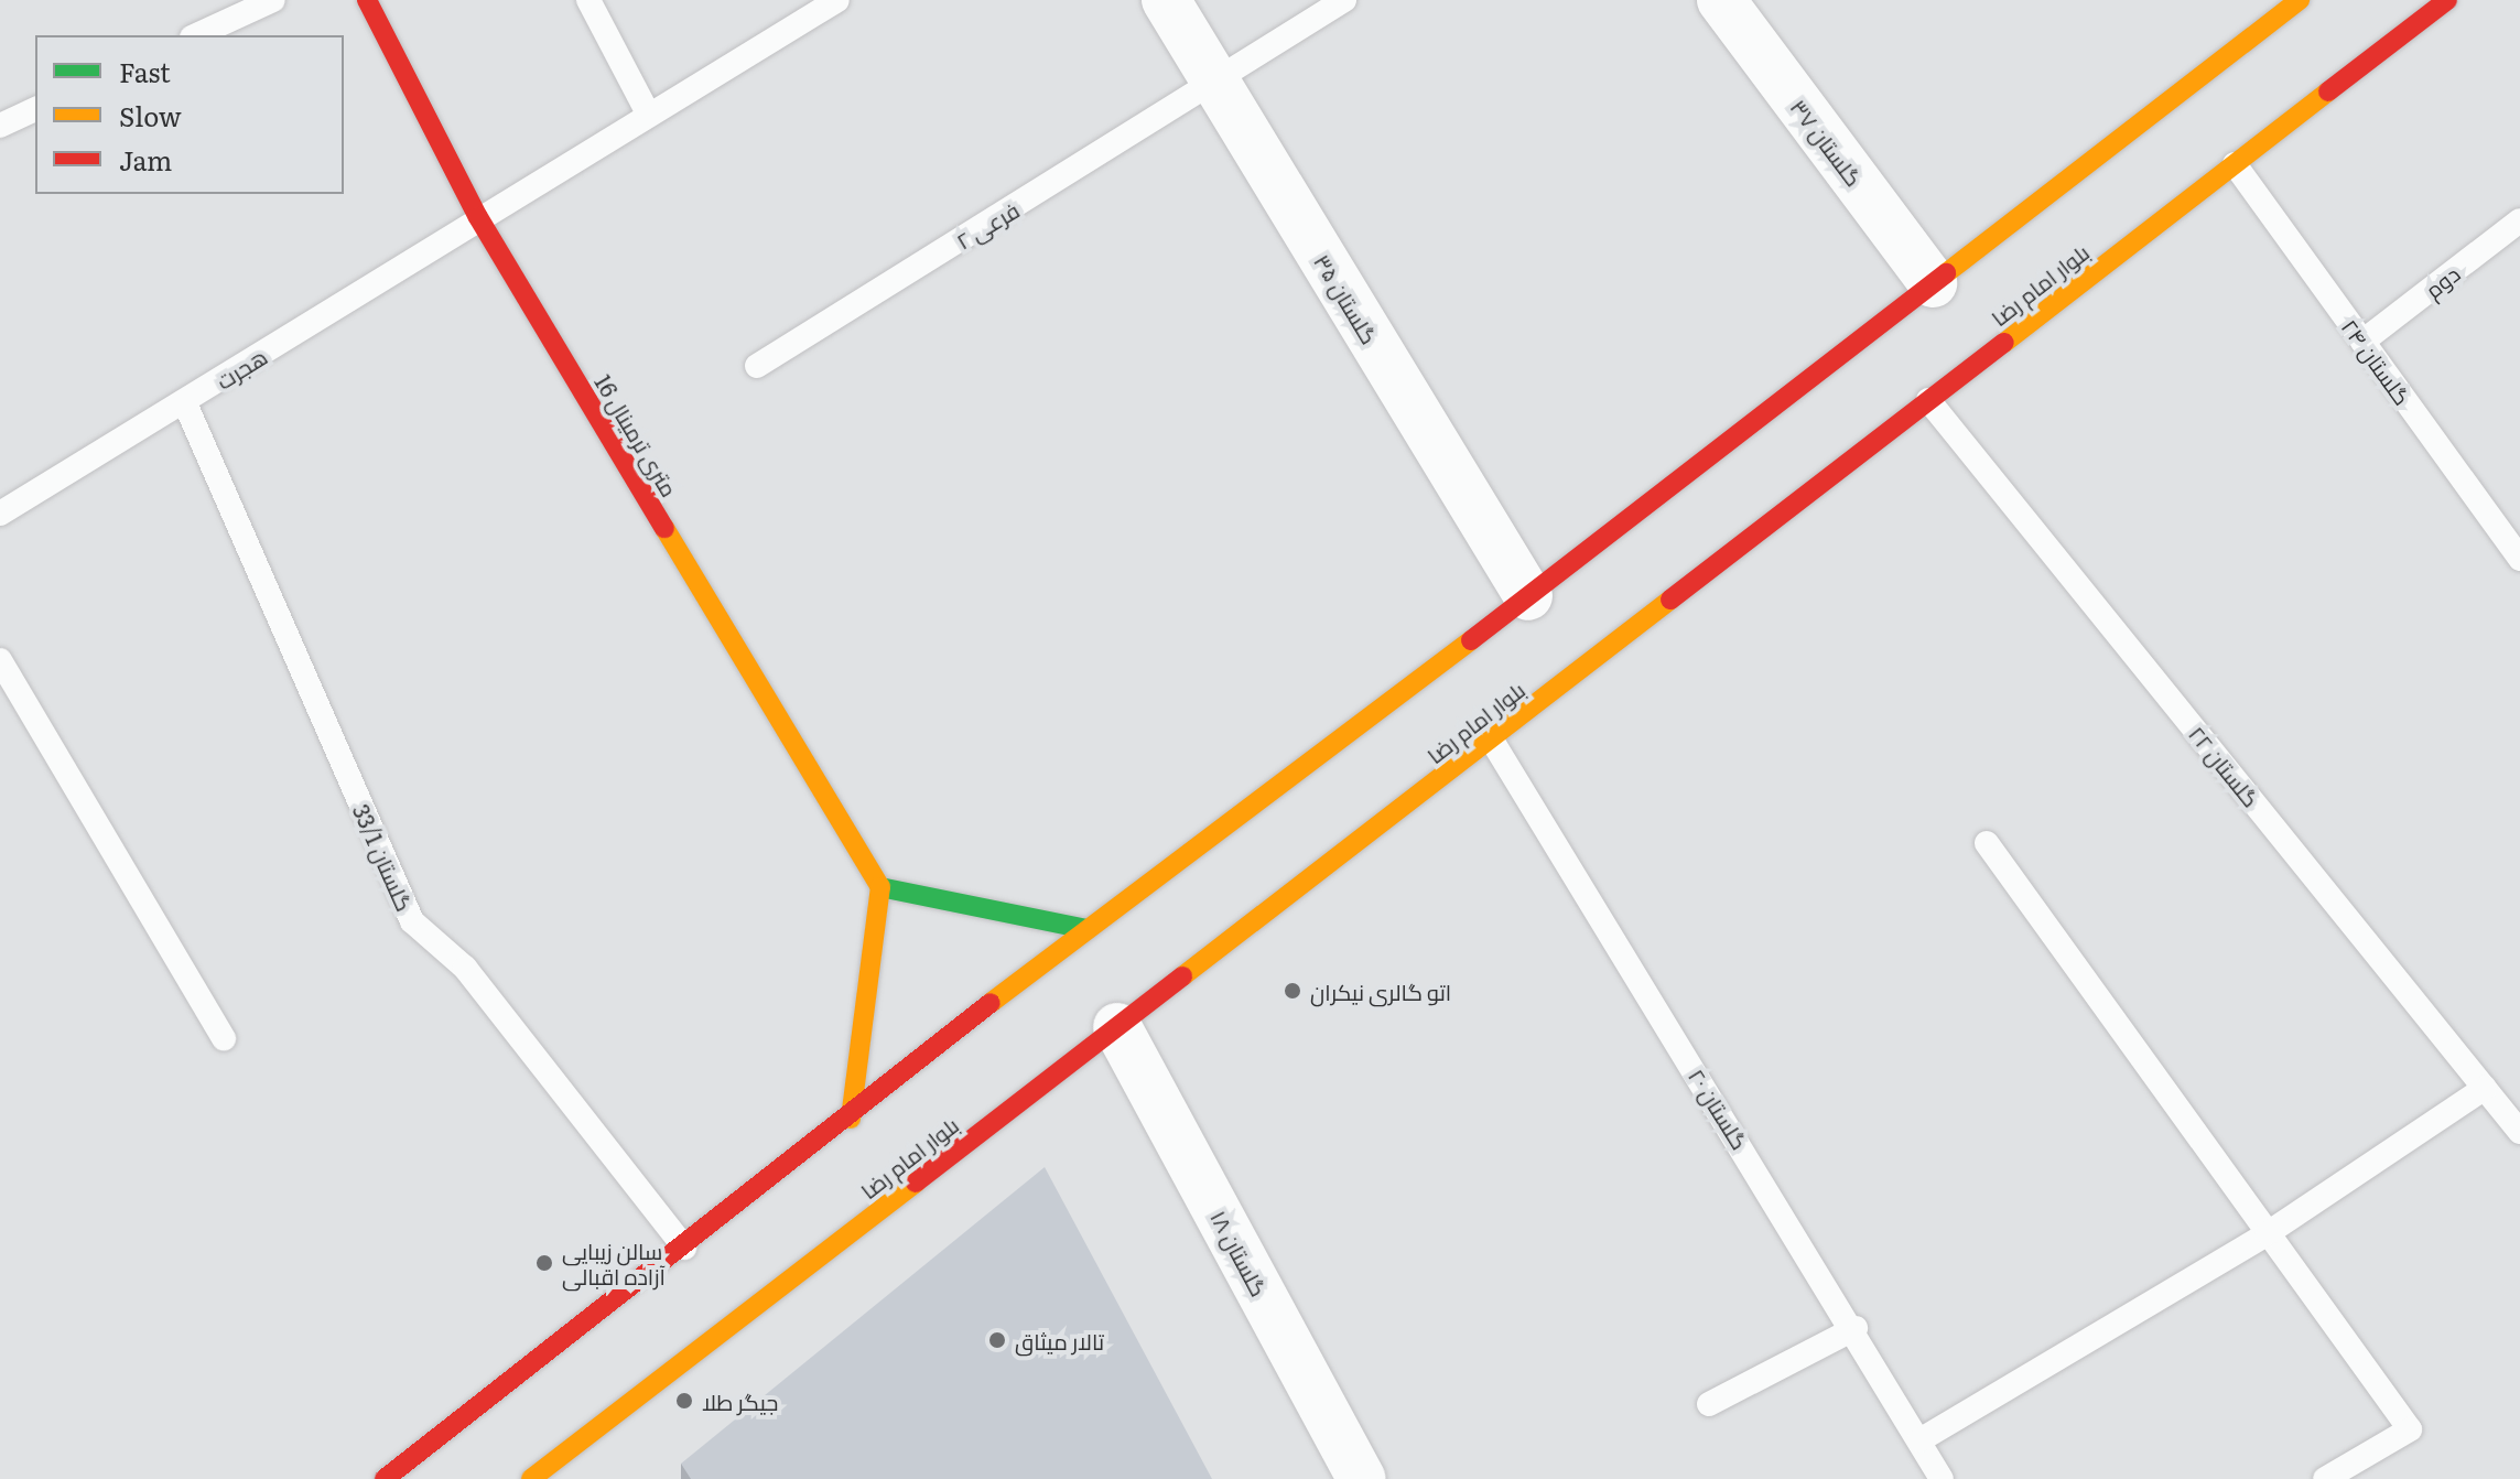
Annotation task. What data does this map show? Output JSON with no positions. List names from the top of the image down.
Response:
{
  "streets": {
    "main road": ["بلوار امام رضا", "16 متری ترمینال"],
    "street": ["گلستان ۳۷", "گلستان ۳۵", "گلستان ۱۸"],
    "lane": [
      "فرعی ۲",
      "دوم",
      "گلستان ۲۴",
      "هجرت",
      "گلستان ۲۲",
      "گلستان 33/1",
      "گلستان ۲۰"
    ]
  },
  "crossings": [
    ["فرعی ۲", "گلستان ۳۵"],
    ["دوم", "گلستان ۲۴"],
    ["بلوار امام رضا", "گلستان ۲۴"],
    ["بلوار امام رضا", "گلستان ۲۲"],
    ["بلوار امام رضا", "گلستان ۲۰"],
    ["بلوار امام رضا", "گلستان ۱۸"],
    ["هجرت", "16 متری ترمینال"],
    ["هجرت", "گلستان 33/1"]
  ],
  "places": [
    "اتو گالری نیکران",
    "سالن زیبایی آزاده اقبالی",
    "تالار میثاق",
    "جیگر طلا"
  ],
  "legend": ["Fast", "Slow", "Jam"]
}
